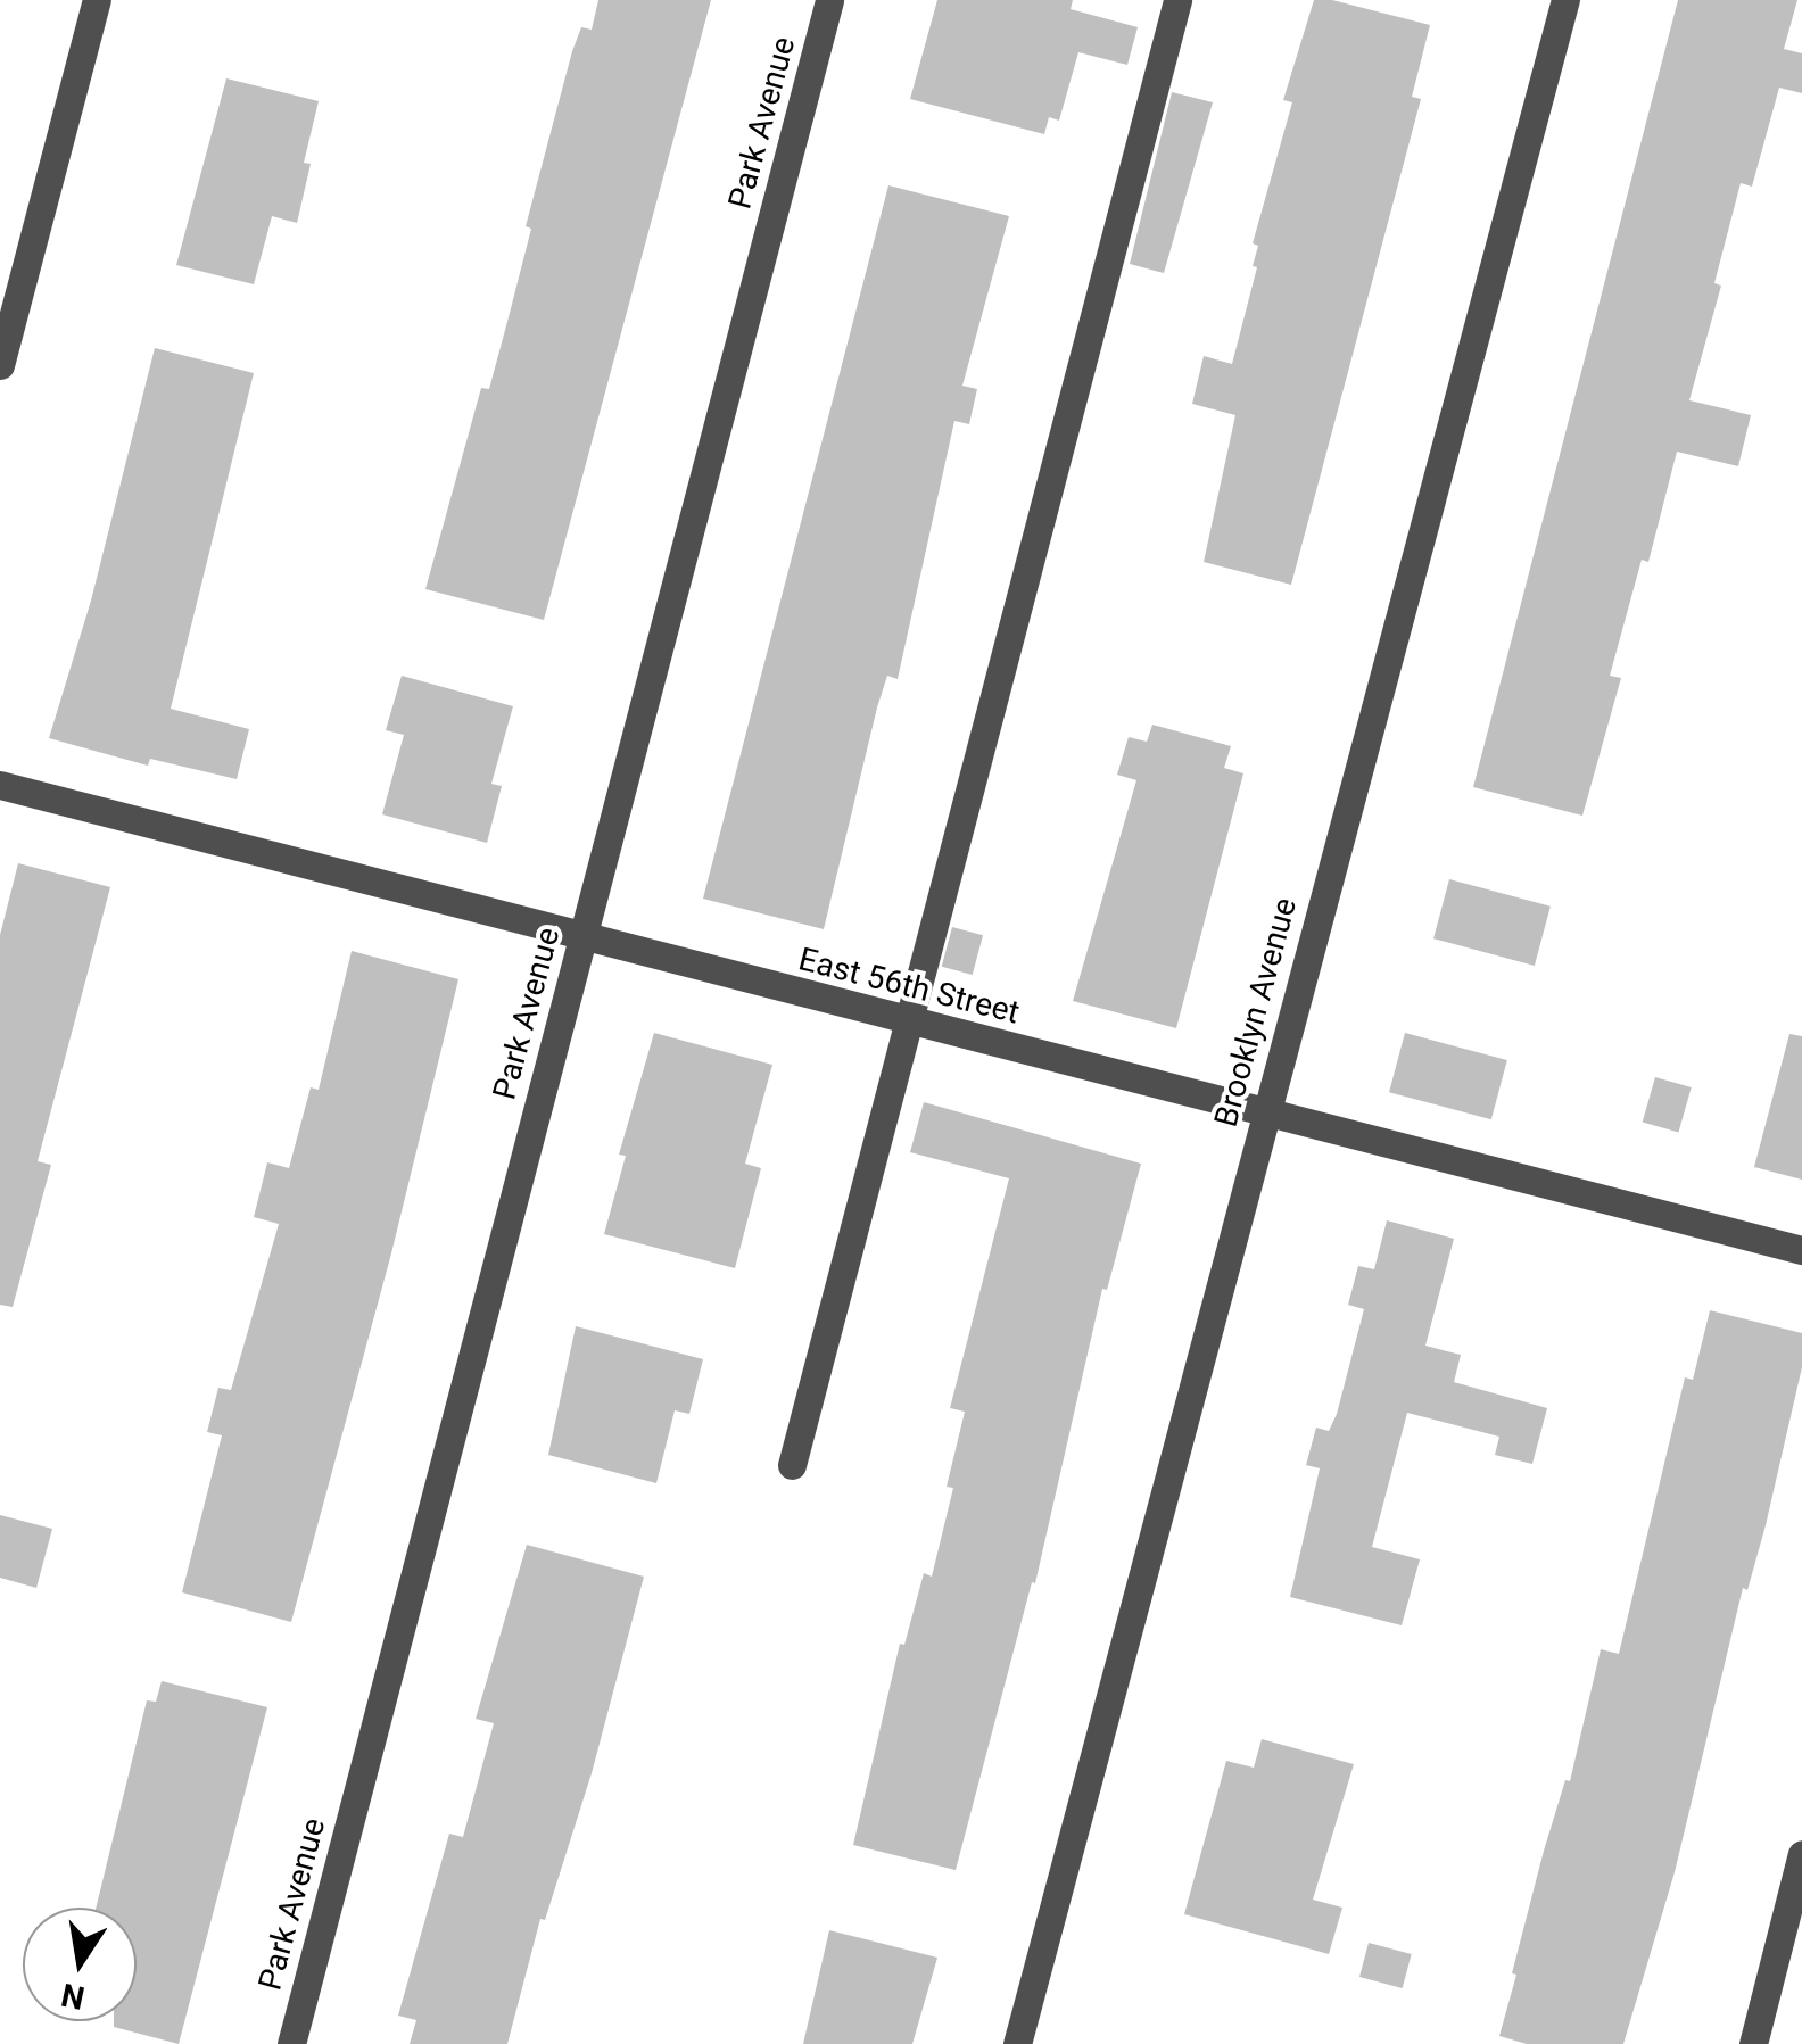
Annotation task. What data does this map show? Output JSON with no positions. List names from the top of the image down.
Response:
{
  "streets": {
    "street": ["Park Avenue", "East 56th Street", "Brooklyn Avenue"]
  },
  "crossings": [
    ["Park Avenue", "East 56th Street"],
    ["East 56th Street", "Brooklyn Avenue"]
  ],
  "north": "bottom"
}
